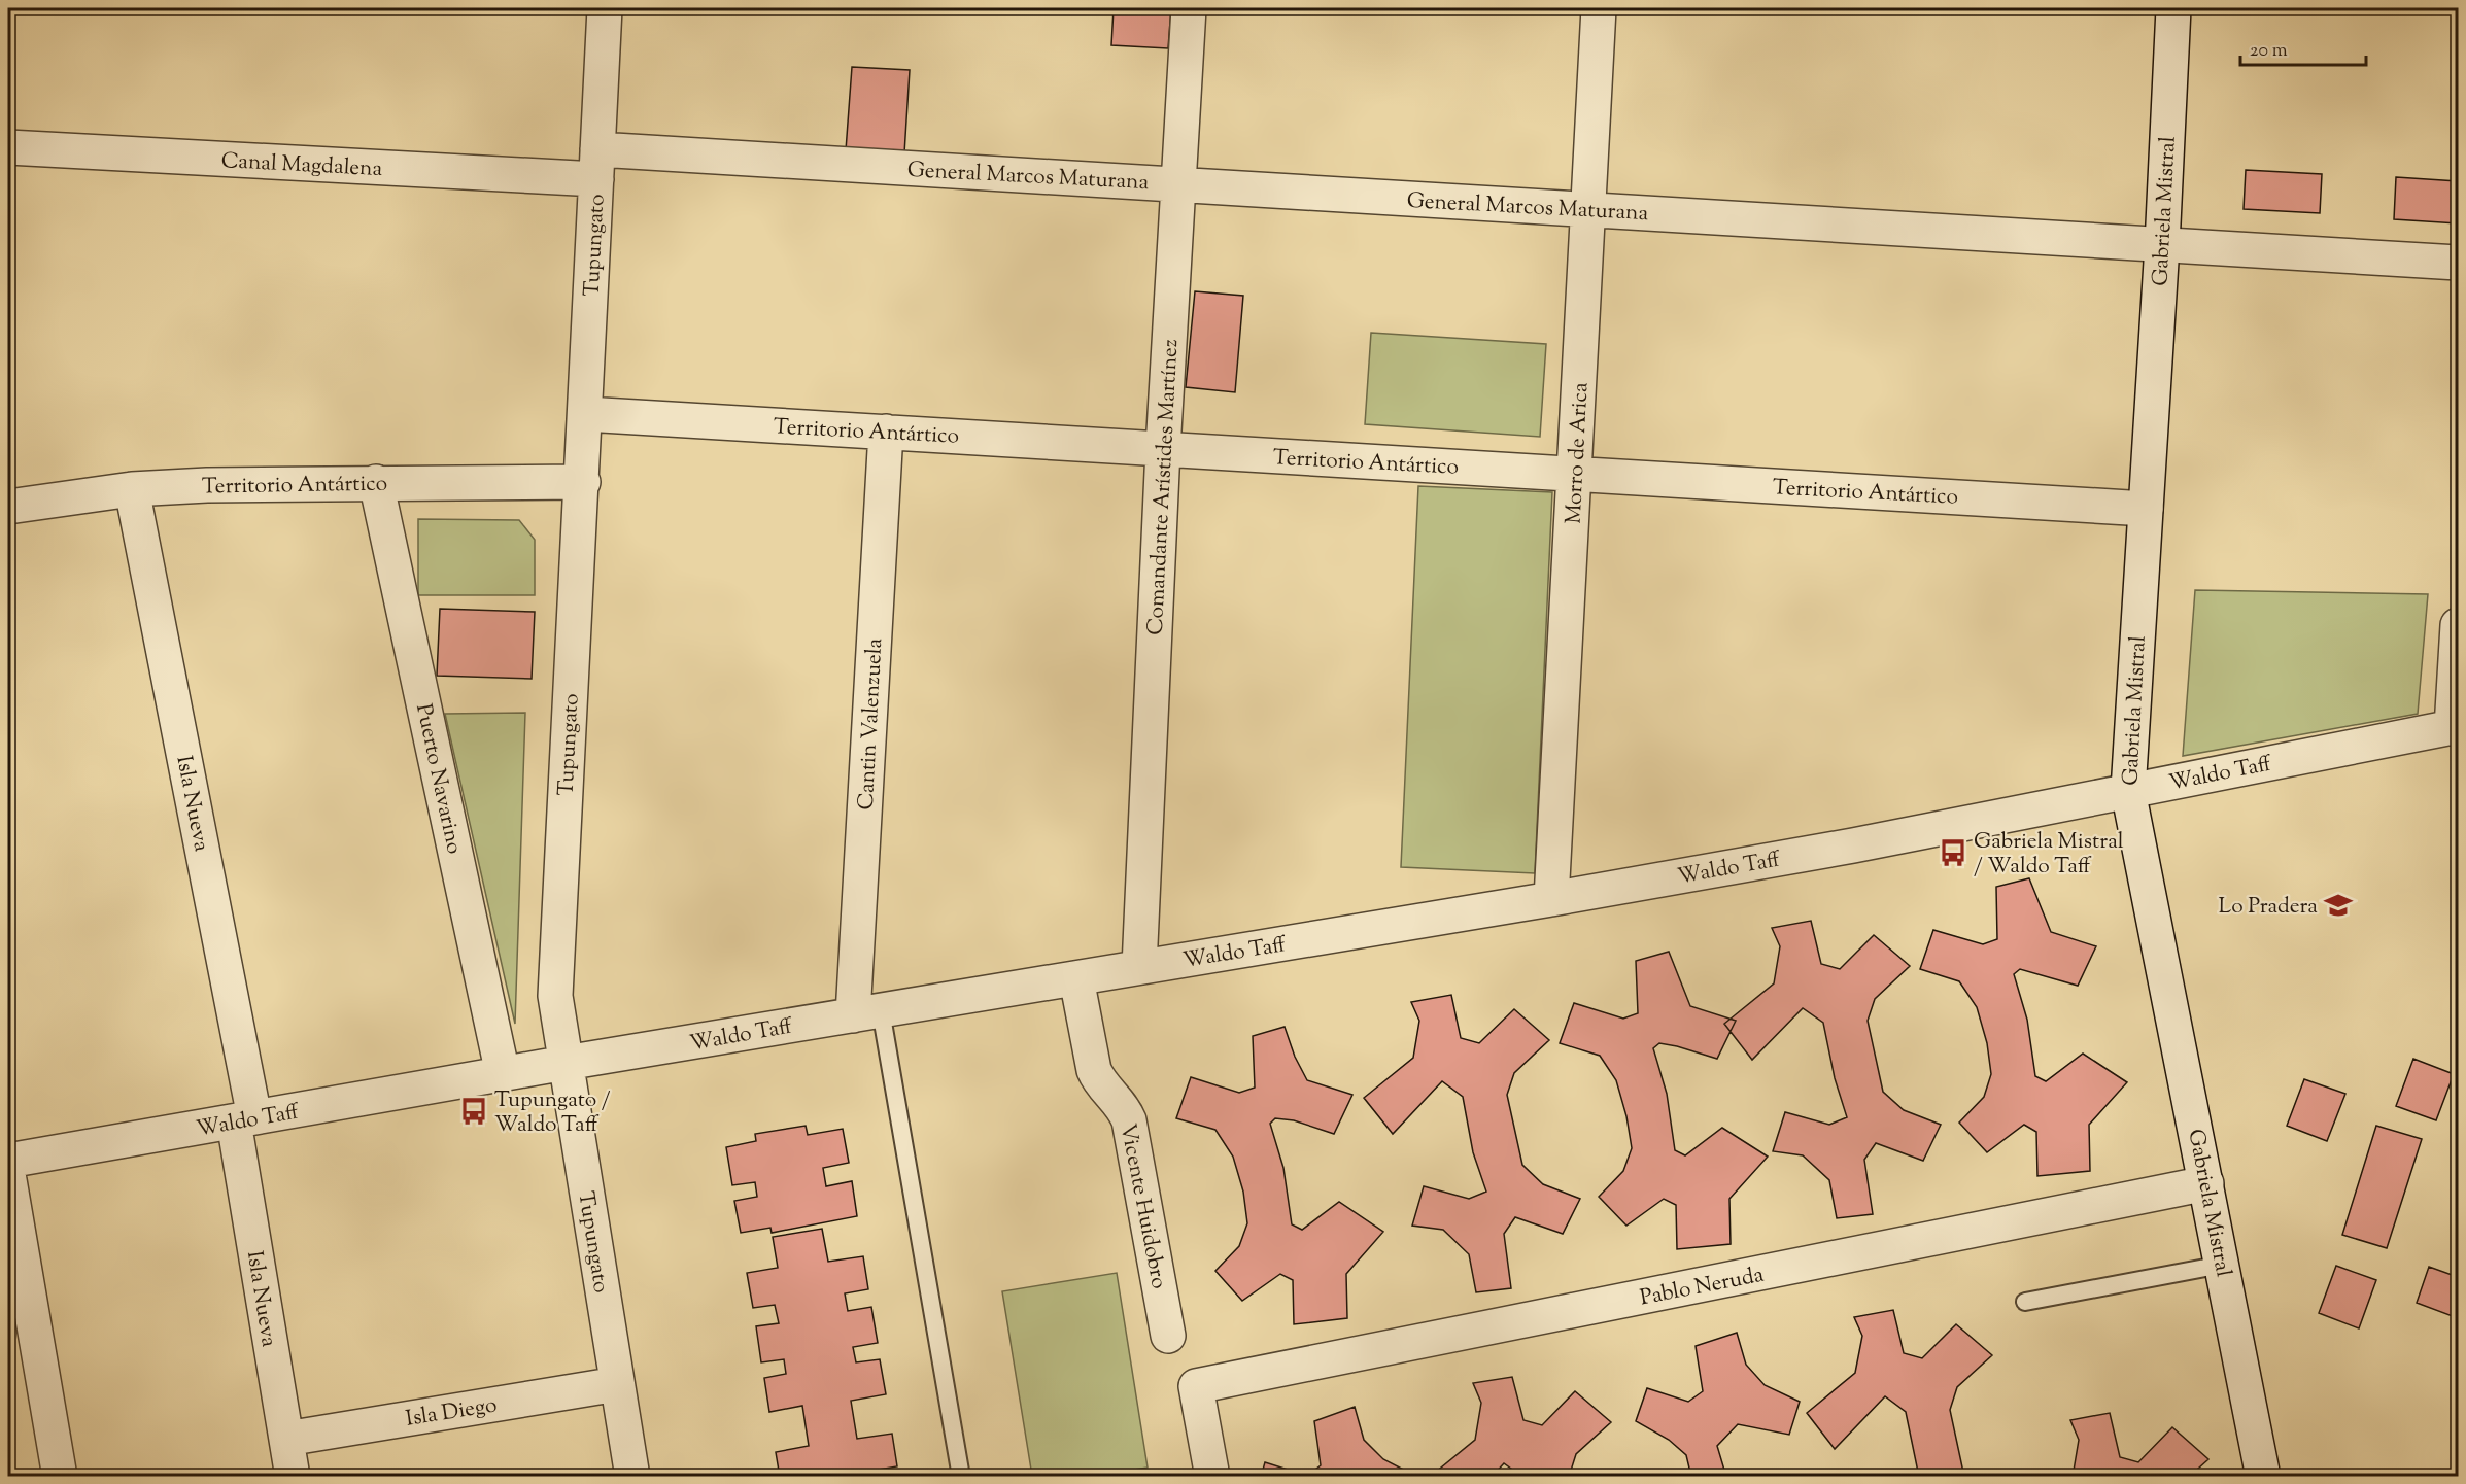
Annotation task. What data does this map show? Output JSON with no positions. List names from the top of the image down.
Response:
{
  "streets": {
    "street": [
      "Canal Magdalena",
      "General Marcos Maturana",
      "Gabriela Mistral",
      "Tupungato",
      "Territorio Antártico",
      "Morro de Arica",
      "Comandante Arístides Martínez",
      "Cantin Valenzuela",
      "Waldo Taff",
      "Puerto Navarino",
      "Isla Nueva",
      "Vicente Huidobro",
      "Pablo Neruda",
      "Isla Diego"
    ]
  },
  "crossings": [
    ["Canal Magdalena", "General Marcos Maturana"],
    ["Canal Magdalena", "Tupungato"],
    ["General Marcos Maturana", "Gabriela Mistral"],
    ["General Marcos Maturana", "Tupungato"],
    ["General Marcos Maturana", "Morro de Arica"],
    ["General Marcos Maturana", "Comandante Arístides Martínez"],
    ["Gabriela Mistral", "Territorio Antártico"],
    ["Gabriela Mistral", "Waldo Taff"],
    ["Gabriela Mistral", "Pablo Neruda"],
    ["Tupungato", "Territorio Antártico"],
    ["Tupungato", "Waldo Taff"],
    ["Tupungato", "Isla Diego"],
    ["Territorio Antártico", "Morro de Arica"],
    ["Territorio Antártico", "Comandante Arístides Martínez"],
    ["Territorio Antártico", "Cantin Valenzuela"],
    ["Territorio Antártico", "Puerto Navarino"],
    ["Territorio Antártico", "Isla Nueva"],
    ["Morro de Arica", "Waldo Taff"],
    ["Comandante Arístides Martínez", "Waldo Taff"],
    ["Cantin Valenzuela", "Waldo Taff"],
    ["Waldo Taff", "Puerto Navarino"],
    ["Waldo Taff", "Isla Nueva"],
    ["Waldo Taff", "Vicente Huidobro"],
    ["Isla Nueva", "Isla Diego"]
  ],
  "places": {
    "bus stop": ["Gabriela Mistral / Waldo Taff", "Tupungato / Waldo Taff"],
    "school or university": ["Lo Pradera"]
  },
  "scale_bar": "20 m"
}
